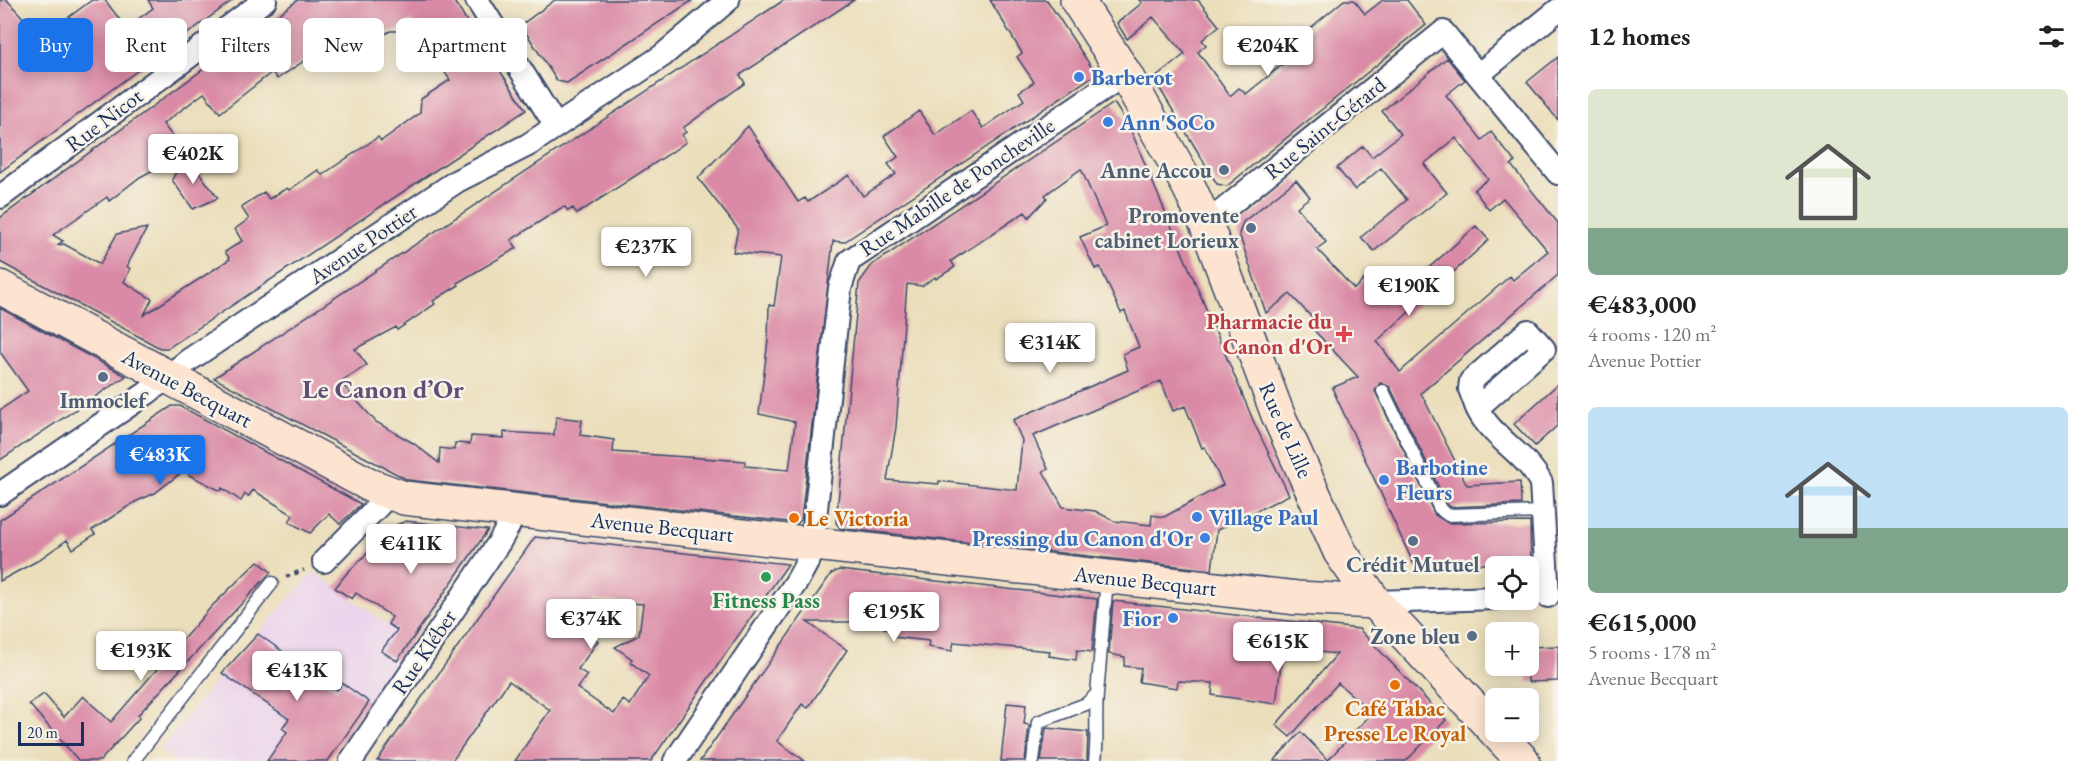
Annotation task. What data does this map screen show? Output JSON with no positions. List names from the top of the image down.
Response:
{
  "streets": {
    "street": [
      "Rue Nicot",
      "Rue Saint-Gérard",
      "Rue Mabille de Poncheville",
      "Avenue Pottier",
      "Avenue Becquart",
      "Rue de Lille",
      "Rue Kléber"
    ]
  },
  "crossings": [
    ["Rue Saint-Gérard", "Rue de Lille"],
    ["Rue Mabille de Poncheville", "Avenue Becquart"],
    ["Rue Mabille de Poncheville", "Rue de Lille"],
    ["Avenue Pottier", "Avenue Becquart"],
    ["Avenue Becquart", "Rue de Lille"],
    ["Avenue Becquart", "Rue Kléber"]
  ],
  "districts": ["Le Canon d’Or"],
  "places": {
    "other": [
      "Barberot",
      "Ann'SoCo",
      "Anne Accou",
      "Promovente cabinet Lorieux",
      "Immoclef",
      "Barbotine Fleurs",
      "Village Paul",
      "Le Victoria",
      "Pressing du Canon d'Or",
      "Crédit Mutuel",
      "Fitness Pass",
      "Fior",
      "Zone bleu",
      "Café Tabac Presse Le Royal"
    ],
    "health": ["Pharmacie du Canon d'Or"]
  },
  "scale_bar": "20 m",
  "page": {
    "heading": "12 homes",
    "chip": [
      "Buy",
      "Rent",
      "Filters",
      "New",
      "Apartment"
    ],
    "price": [
      "€204K",
      "€402K",
      "€237K",
      "€190K",
      "€314K",
      "€483K",
      "€411K",
      "€195K",
      "€374K",
      "€615K",
      "€193K",
      "€413K"
    ],
    "list": [
      {
        "name": "€483,000",
        "note": "4 rooms · 120 m² · Avenue Pottier"
      },
      {
        "name": "€615,000",
        "note": "5 rooms · 178 m² · Avenue Becquart"
      }
    ],
    "map_buttons": ["+", "−"],
    "scale": "20 m"
  }
}
